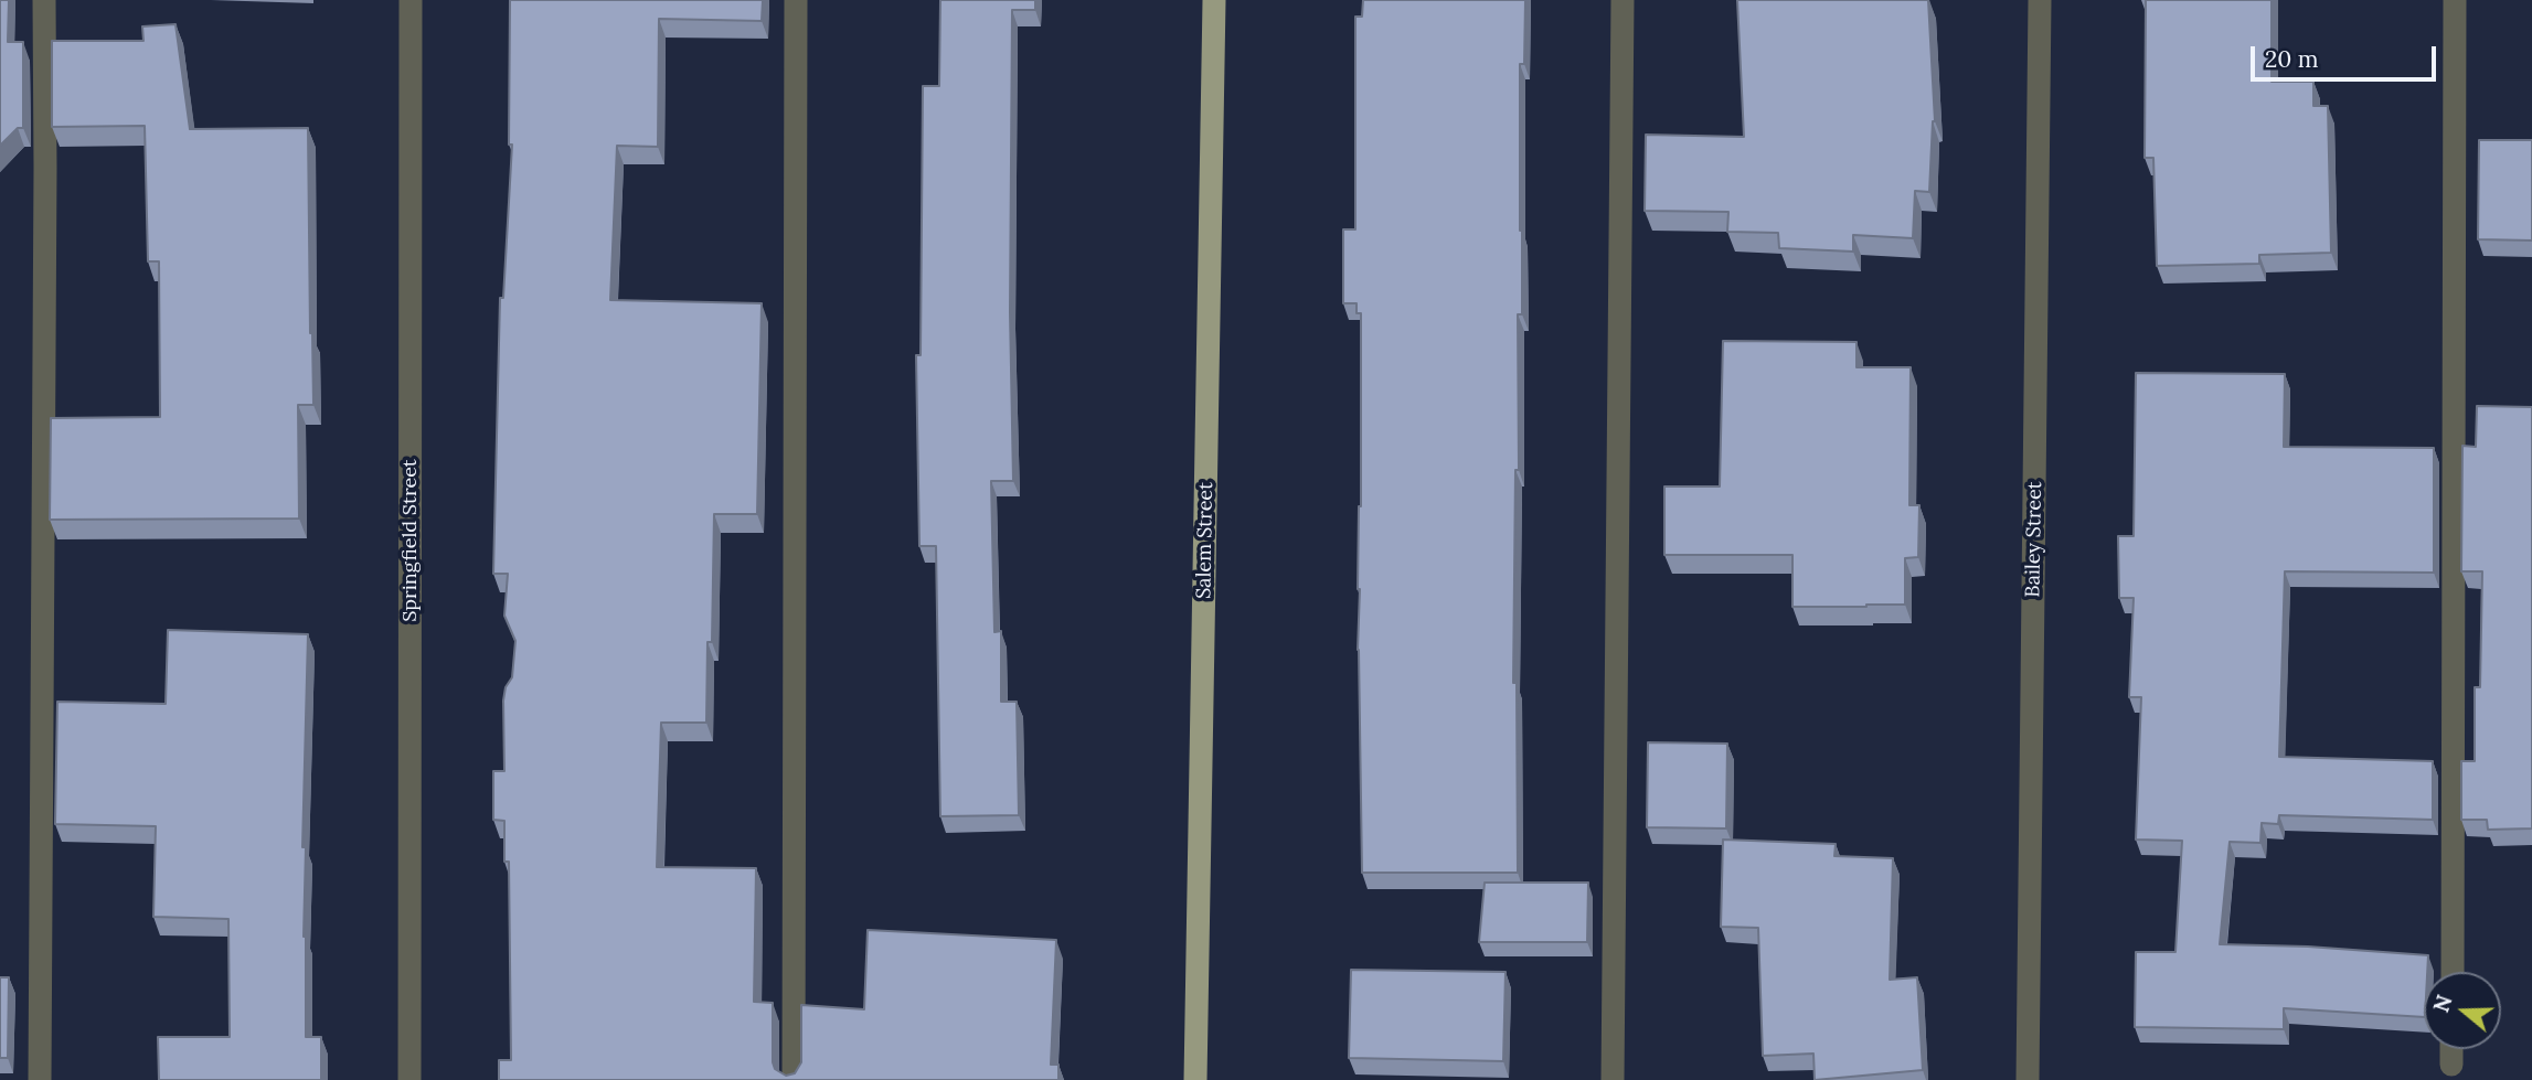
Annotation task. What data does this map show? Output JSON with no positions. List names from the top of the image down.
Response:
{
  "streets": {
    "main road": ["Salem Street"],
    "street": ["Bailey Street", "Springfield Street"]
  },
  "scale_bar": "20 m",
  "north": "left"
}
